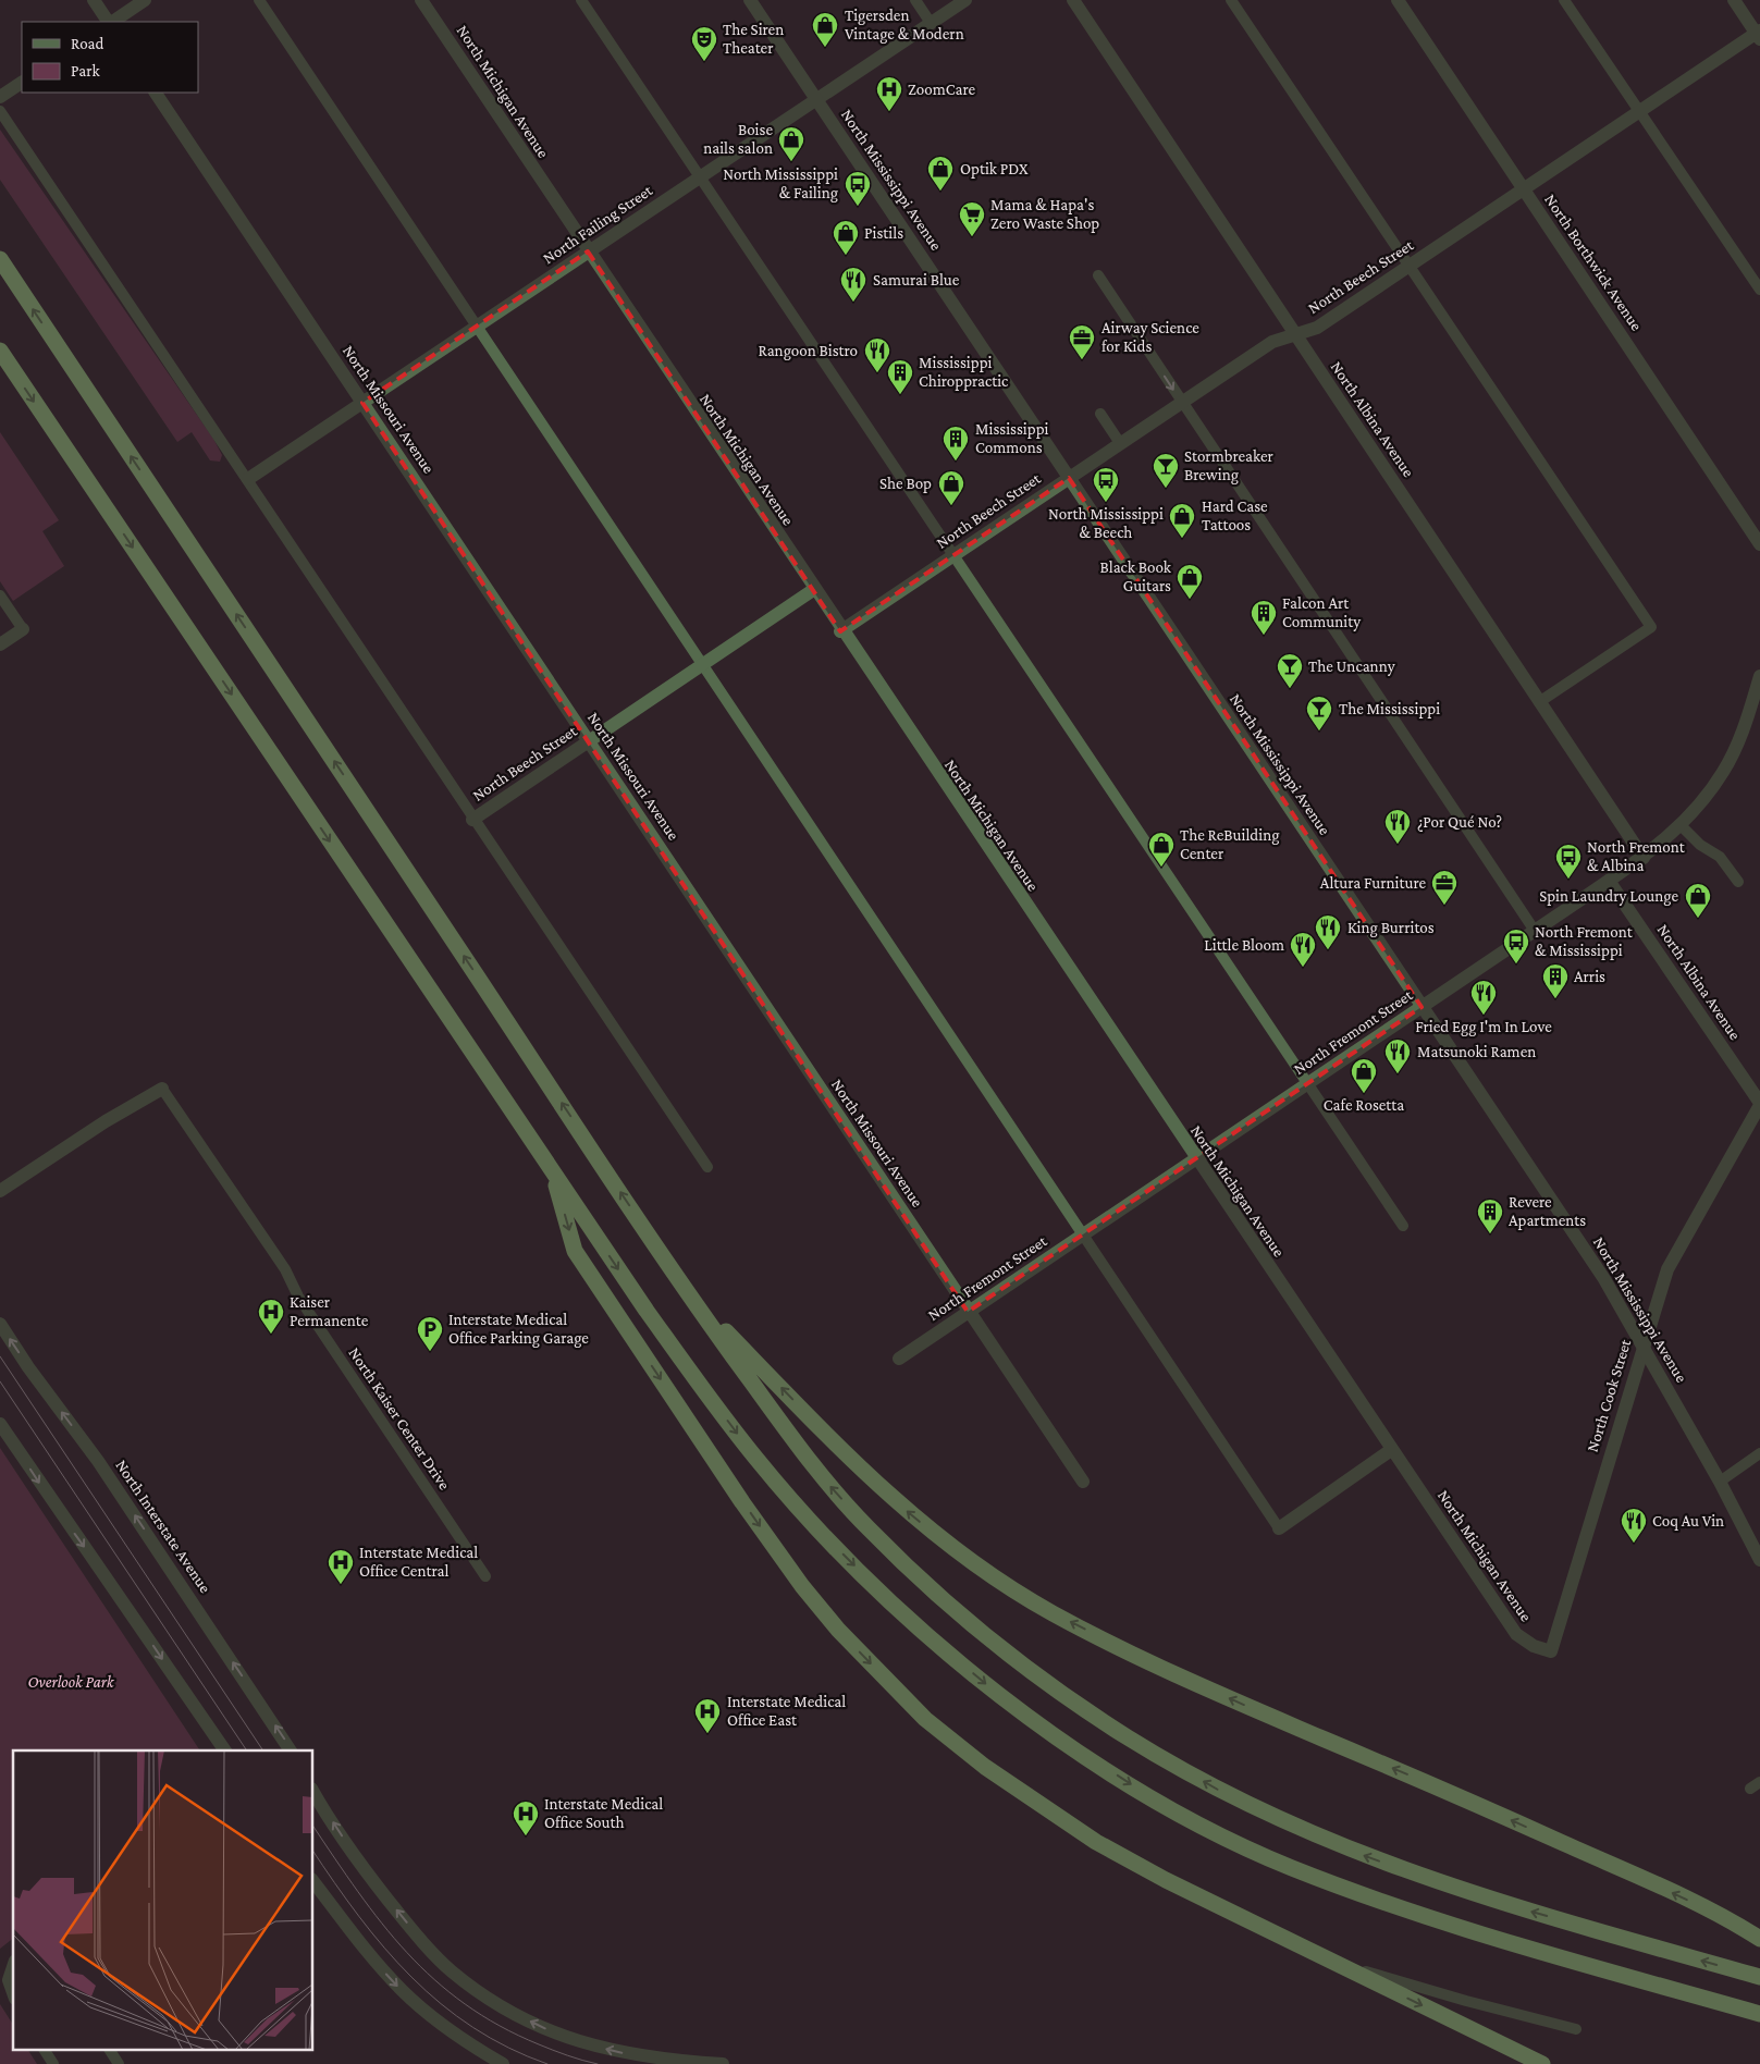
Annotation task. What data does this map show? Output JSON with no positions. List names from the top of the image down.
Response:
{
  "streets": {
    "street": [
      "North Michigan Avenue",
      "North Mississippi Avenue",
      "North Failing Street",
      "North Borthwick Avenue",
      "North Beech Street",
      "North Missouri Avenue",
      "North Albina Avenue",
      "North Fremont Street",
      "North Cook Street",
      "North Interstate Avenue"
    ],
    "lane": ["North Kaiser Center Drive"]
  },
  "crossings": [
    ["North Michigan Avenue", "North Failing Street"],
    ["North Michigan Avenue", "North Beech Street"],
    ["North Michigan Avenue", "North Fremont Street"],
    ["North Michigan Avenue", "North Cook Street"],
    ["North Mississippi Avenue", "North Failing Street"],
    ["North Mississippi Avenue", "North Beech Street"],
    ["North Mississippi Avenue", "North Fremont Street"],
    ["North Mississippi Avenue", "North Cook Street"],
    ["North Failing Street", "North Missouri Avenue"],
    ["North Borthwick Avenue", "North Beech Street"],
    ["North Beech Street", "North Missouri Avenue"],
    ["North Beech Street", "North Albina Avenue"],
    ["North Missouri Avenue", "North Fremont Street"],
    ["North Albina Avenue", "North Fremont Street"],
    ["North Albina Avenue", "North Cook Street"]
  ],
  "parks": ["Overlook Park"],
  "places": {
    "shop": [
      "Tigersden Vintage & Modern",
      "Boise nails salon",
      "Optik PDX",
      "Pistils",
      "She Bop",
      "Hard Case Tattoos",
      "Black Book Guitars",
      "The ReBuilding Center",
      "Spin Laundry Lounge",
      "Cafe Rosetta"
    ],
    "theatre": ["The Siren Theater"],
    "hospital": [
      "ZoomCare",
      "Kaiser Permanente",
      "Interstate Medical Office Central",
      "Interstate Medical Office East",
      "Interstate Medical Office South"
    ],
    "bus stop": [
      "North Mississippi & Failing",
      "North Mississippi & Beech",
      "North Fremont & Albina",
      "North Fremont & Mississippi"
    ],
    "supermarket": ["Mama & Hapa's Zero Waste Shop"],
    "restaurant": [
      "Samurai Blue",
      "Rangoon Bistro",
      "¿Por Qué No?",
      "King Burritos",
      "Little Bloom",
      "Fried Egg I'm In Love",
      "Matsunoki Ramen",
      "Coq Au Vin"
    ],
    "office": ["Airway Science for Kids", "Altura Furniture"],
    "building": [
      "Mississippi Chiroppractic",
      "Mississippi Commons",
      "Falcon Art Community",
      "Arris",
      "Revere Apartments"
    ],
    "bar": ["Stormbreaker Brewing", "The Uncanny", "The Mississippi"],
    "parking": ["Interstate Medical Office Parking Garage"]
  },
  "legend": ["Road", "Park"]
}
